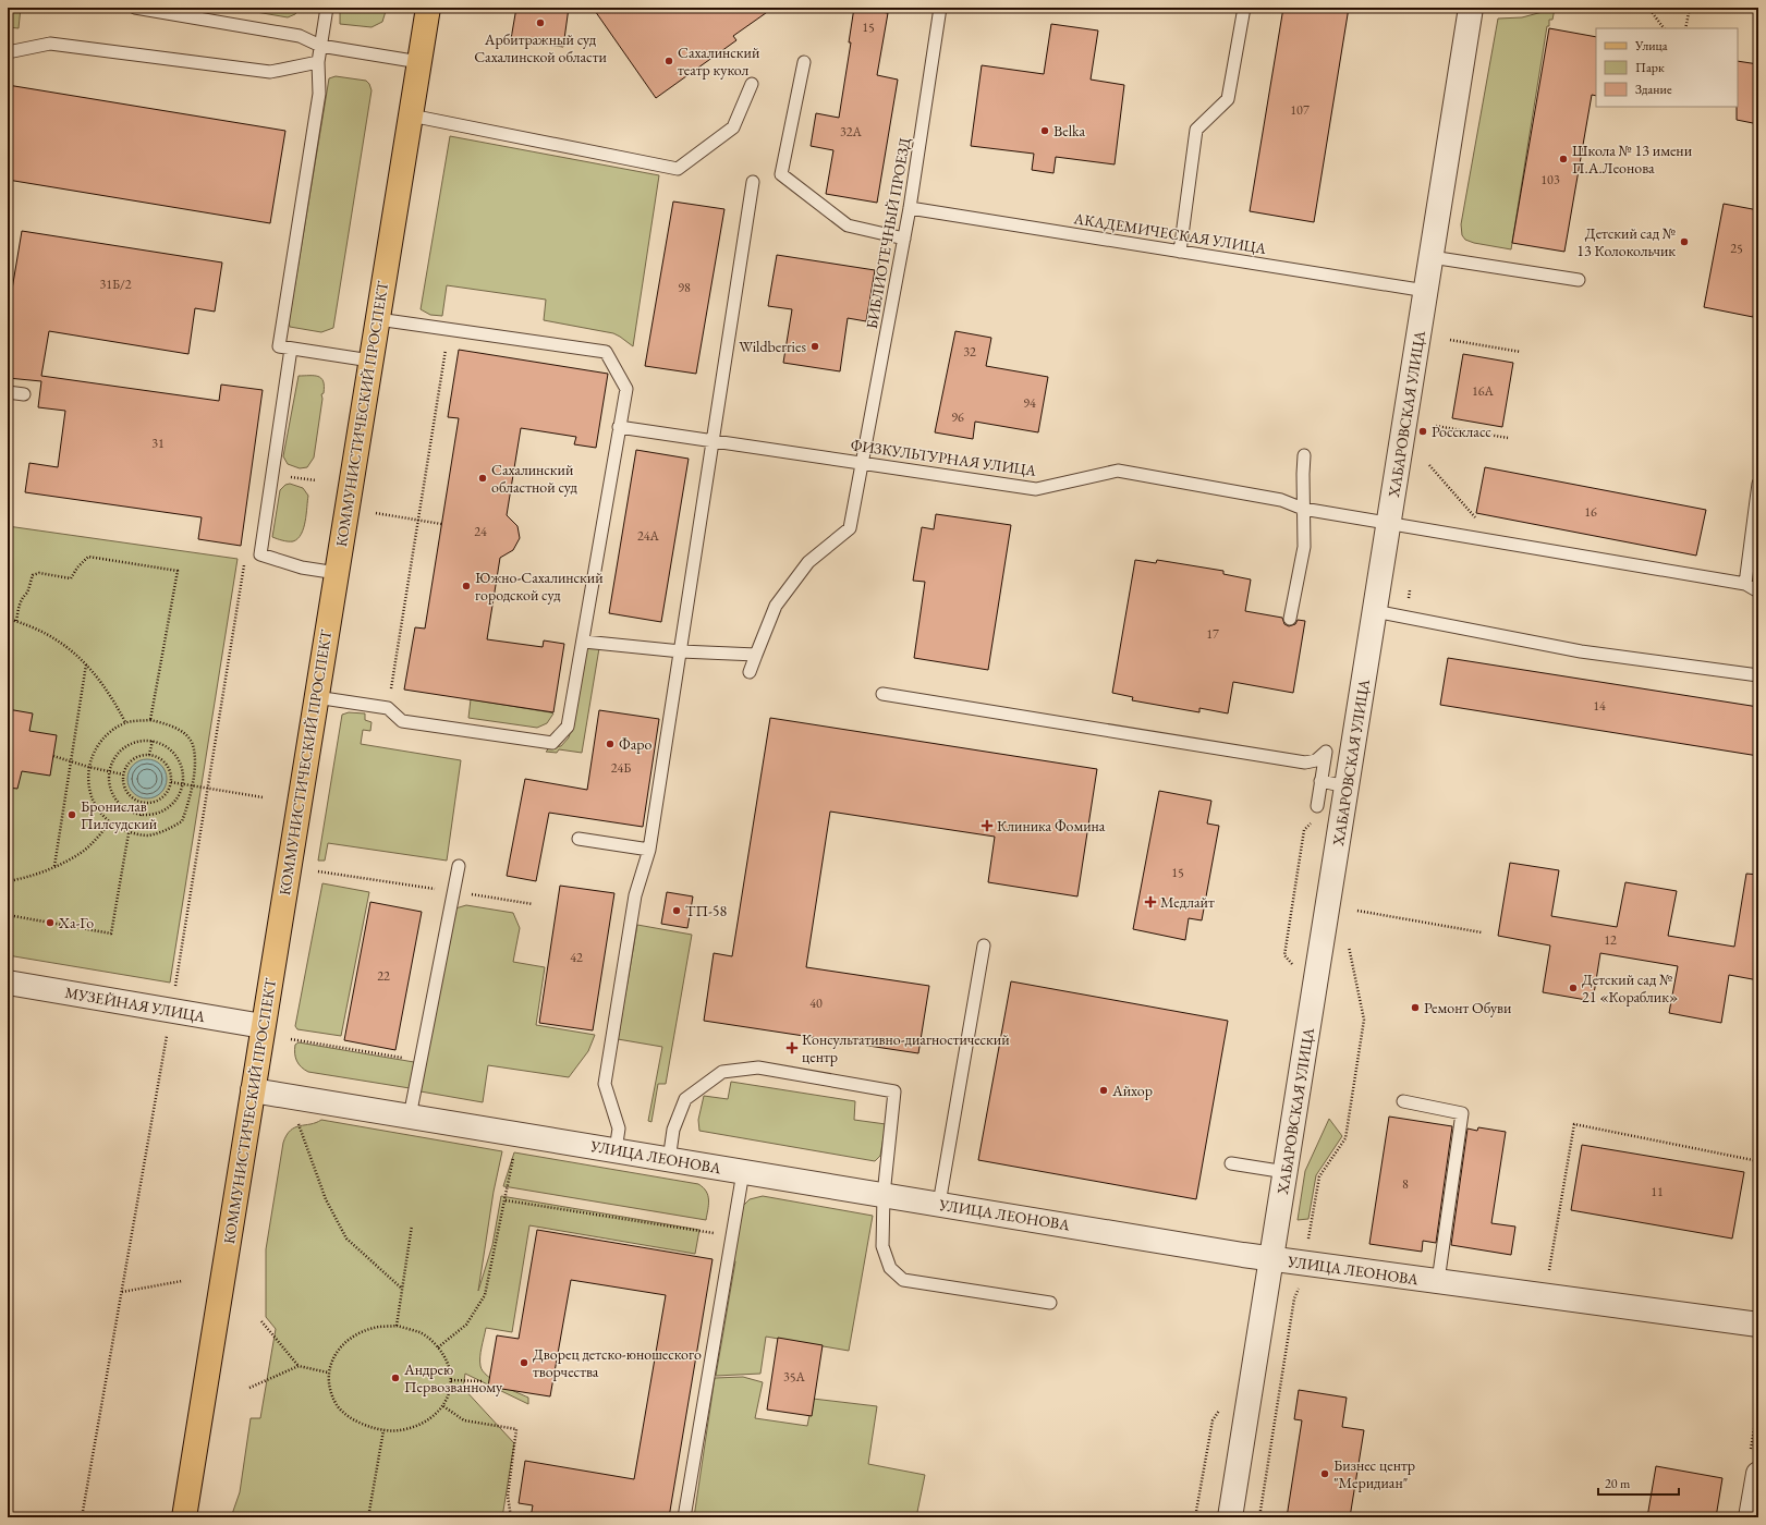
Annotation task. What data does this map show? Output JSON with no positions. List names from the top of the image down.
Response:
{
  "streets": {
    "main road": ["КОММУНИСТИЧЕСКИЙ ПРОСПЕКТ"],
    "street": ["ХАБАРОВСКАЯ УЛИЦА", "МУЗЕЙНАЯ УЛИЦА", "УЛИЦА ЛЕОНОВА"],
    "lane": ["БИБЛИОТЕЧНЫЙ ПРОЕЗД", "АКАДЕМИЧЕСКАЯ УЛИЦА", "ФИЗКУЛЬТУРНАЯ УЛИЦА"]
  },
  "crossings": [
    ["БИБЛИОТЕЧНЫЙ ПРОЕЗД", "АКАДЕМИЧЕСКАЯ УЛИЦА"],
    ["БИБЛИОТЕЧНЫЙ ПРОЕЗД", "ФИЗКУЛЬТУРНАЯ УЛИЦА"],
    ["АКАДЕМИЧЕСКАЯ УЛИЦА", "ХАБАРОВСКАЯ УЛИЦА"],
    ["КОММУНИСТИЧЕСКИЙ ПРОСПЕКТ", "МУЗЕЙНАЯ УЛИЦА"],
    ["КОММУНИСТИЧЕСКИЙ ПРОСПЕКТ", "УЛИЦА ЛЕОНОВА"],
    ["ХАБАРОВСКАЯ УЛИЦА", "ФИЗКУЛЬТУРНАЯ УЛИЦА"],
    ["ХАБАРОВСКАЯ УЛИЦА", "УЛИЦА ЛЕОНОВА"]
  ],
  "places": {
    "other": [
      "Арбитражный суд Сахалинской области",
      "Сахалинский театр кукол",
      "Belka",
      "Школа № 13 имени П.А.Леонова",
      "Детский сад № 13 Колокольчик",
      "Wildberries",
      "Росскласс",
      "Сахалинский областной суд",
      "Южно-Сахалинский городской суд",
      "Фаро",
      "Бронислав Пилсудский",
      "ТП-58",
      "Ха-Го",
      "Детский сад № 21 «Кораблик»",
      "Ремонт Обуви",
      "Айхор",
      "Дворец детско-юношеского творчества",
      "Андрею Первозванному",
      "Бизнес центр \"Меридиан\""
    ],
    "health": ["Клиника Фомина", "Медлайт", "Консультативно-диагностический центр"]
  },
  "house_numbers": [
    "15",
    "107",
    "32А",
    "103",
    "25",
    "31Б/2",
    "98",
    "32",
    "16А",
    "94",
    "96",
    "31",
    "16",
    "24",
    "24А",
    "17",
    "14",
    "24Б",
    "15",
    "12",
    "42",
    "22",
    "40",
    "8",
    "11",
    "35А"
  ],
  "legend": ["Улица", "Парк", "Здание"],
  "scale_bar": "20 m"
}
